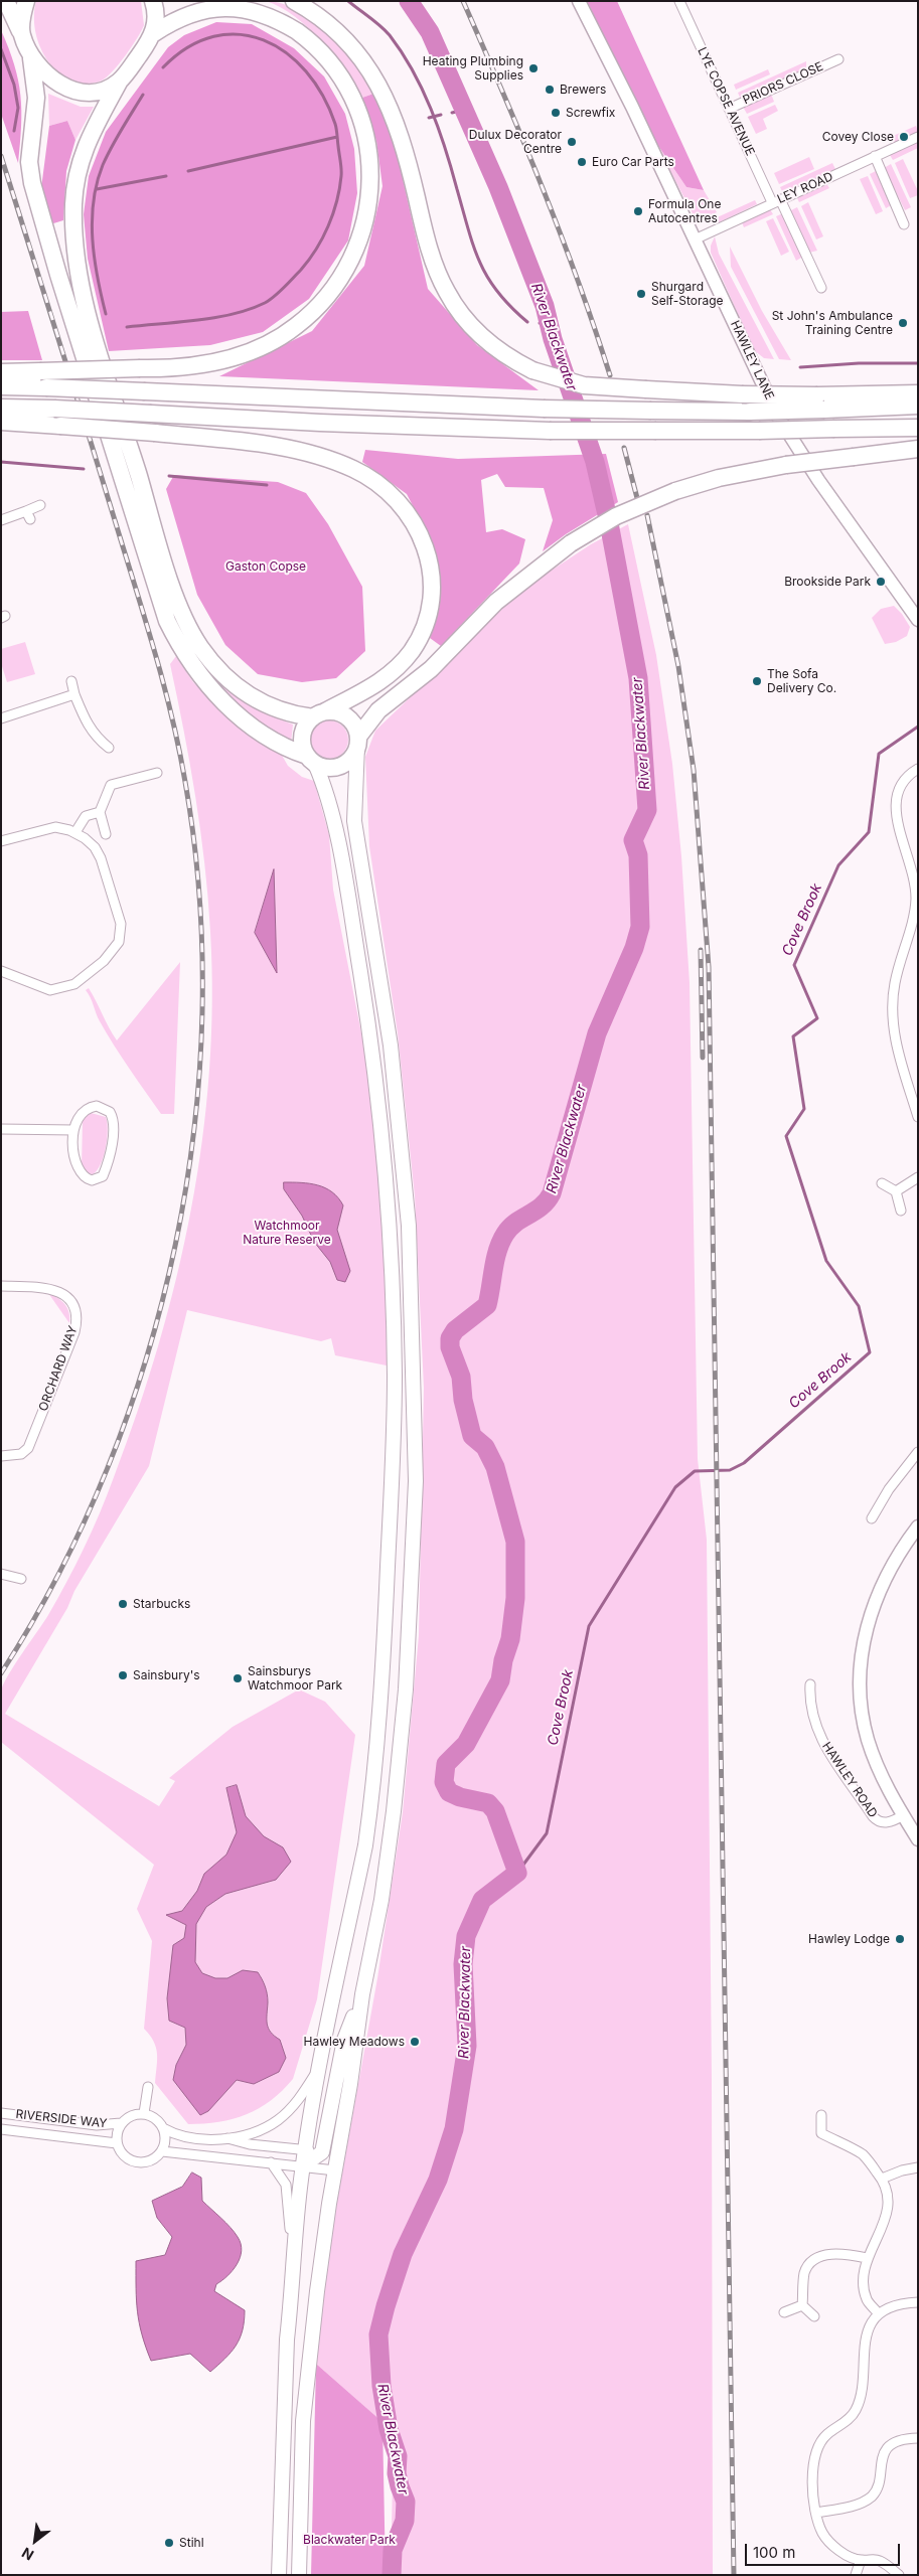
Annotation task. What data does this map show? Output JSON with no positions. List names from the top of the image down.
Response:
{
  "streets": {
    "main road": ["HAWLEY LANE", "HAWLEY ROAD"],
    "street": [
      "PRIORS CLOSE",
      "LYE COPSE AVENUE",
      "LEY ROAD",
      "ORCHARD WAY",
      "RIVERSIDE WAY"
    ]
  },
  "crossings": [
    ["PRIORS CLOSE", "LYE COPSE AVENUE"],
    ["LYE COPSE AVENUE", "LEY ROAD"],
    ["LEY ROAD", "HAWLEY LANE"]
  ],
  "water": ["River Blackwater", "Cove Brook"],
  "parks": ["Gaston Copse", "Watchmoor Nature Reserve", "Blackwater Park"],
  "places": [
    "Heating Plumbing Supplies",
    "Brewers",
    "Screwfix",
    "Covey Close",
    "Dulux Decorator Centre",
    "Euro Car Parts",
    "Formula One Autocentres",
    "Shurgard Self-Storage",
    "St John's Ambulance Training Centre",
    "Brookside Park",
    "The Sofa Delivery Co.",
    "Starbucks",
    "Sainsbury's",
    "Sainsburys Watchmoor Park",
    "Hawley Lodge",
    "Hawley Meadows",
    "Stihl"
  ],
  "scale_bar": "100 m",
  "north": "bottom left"
}
